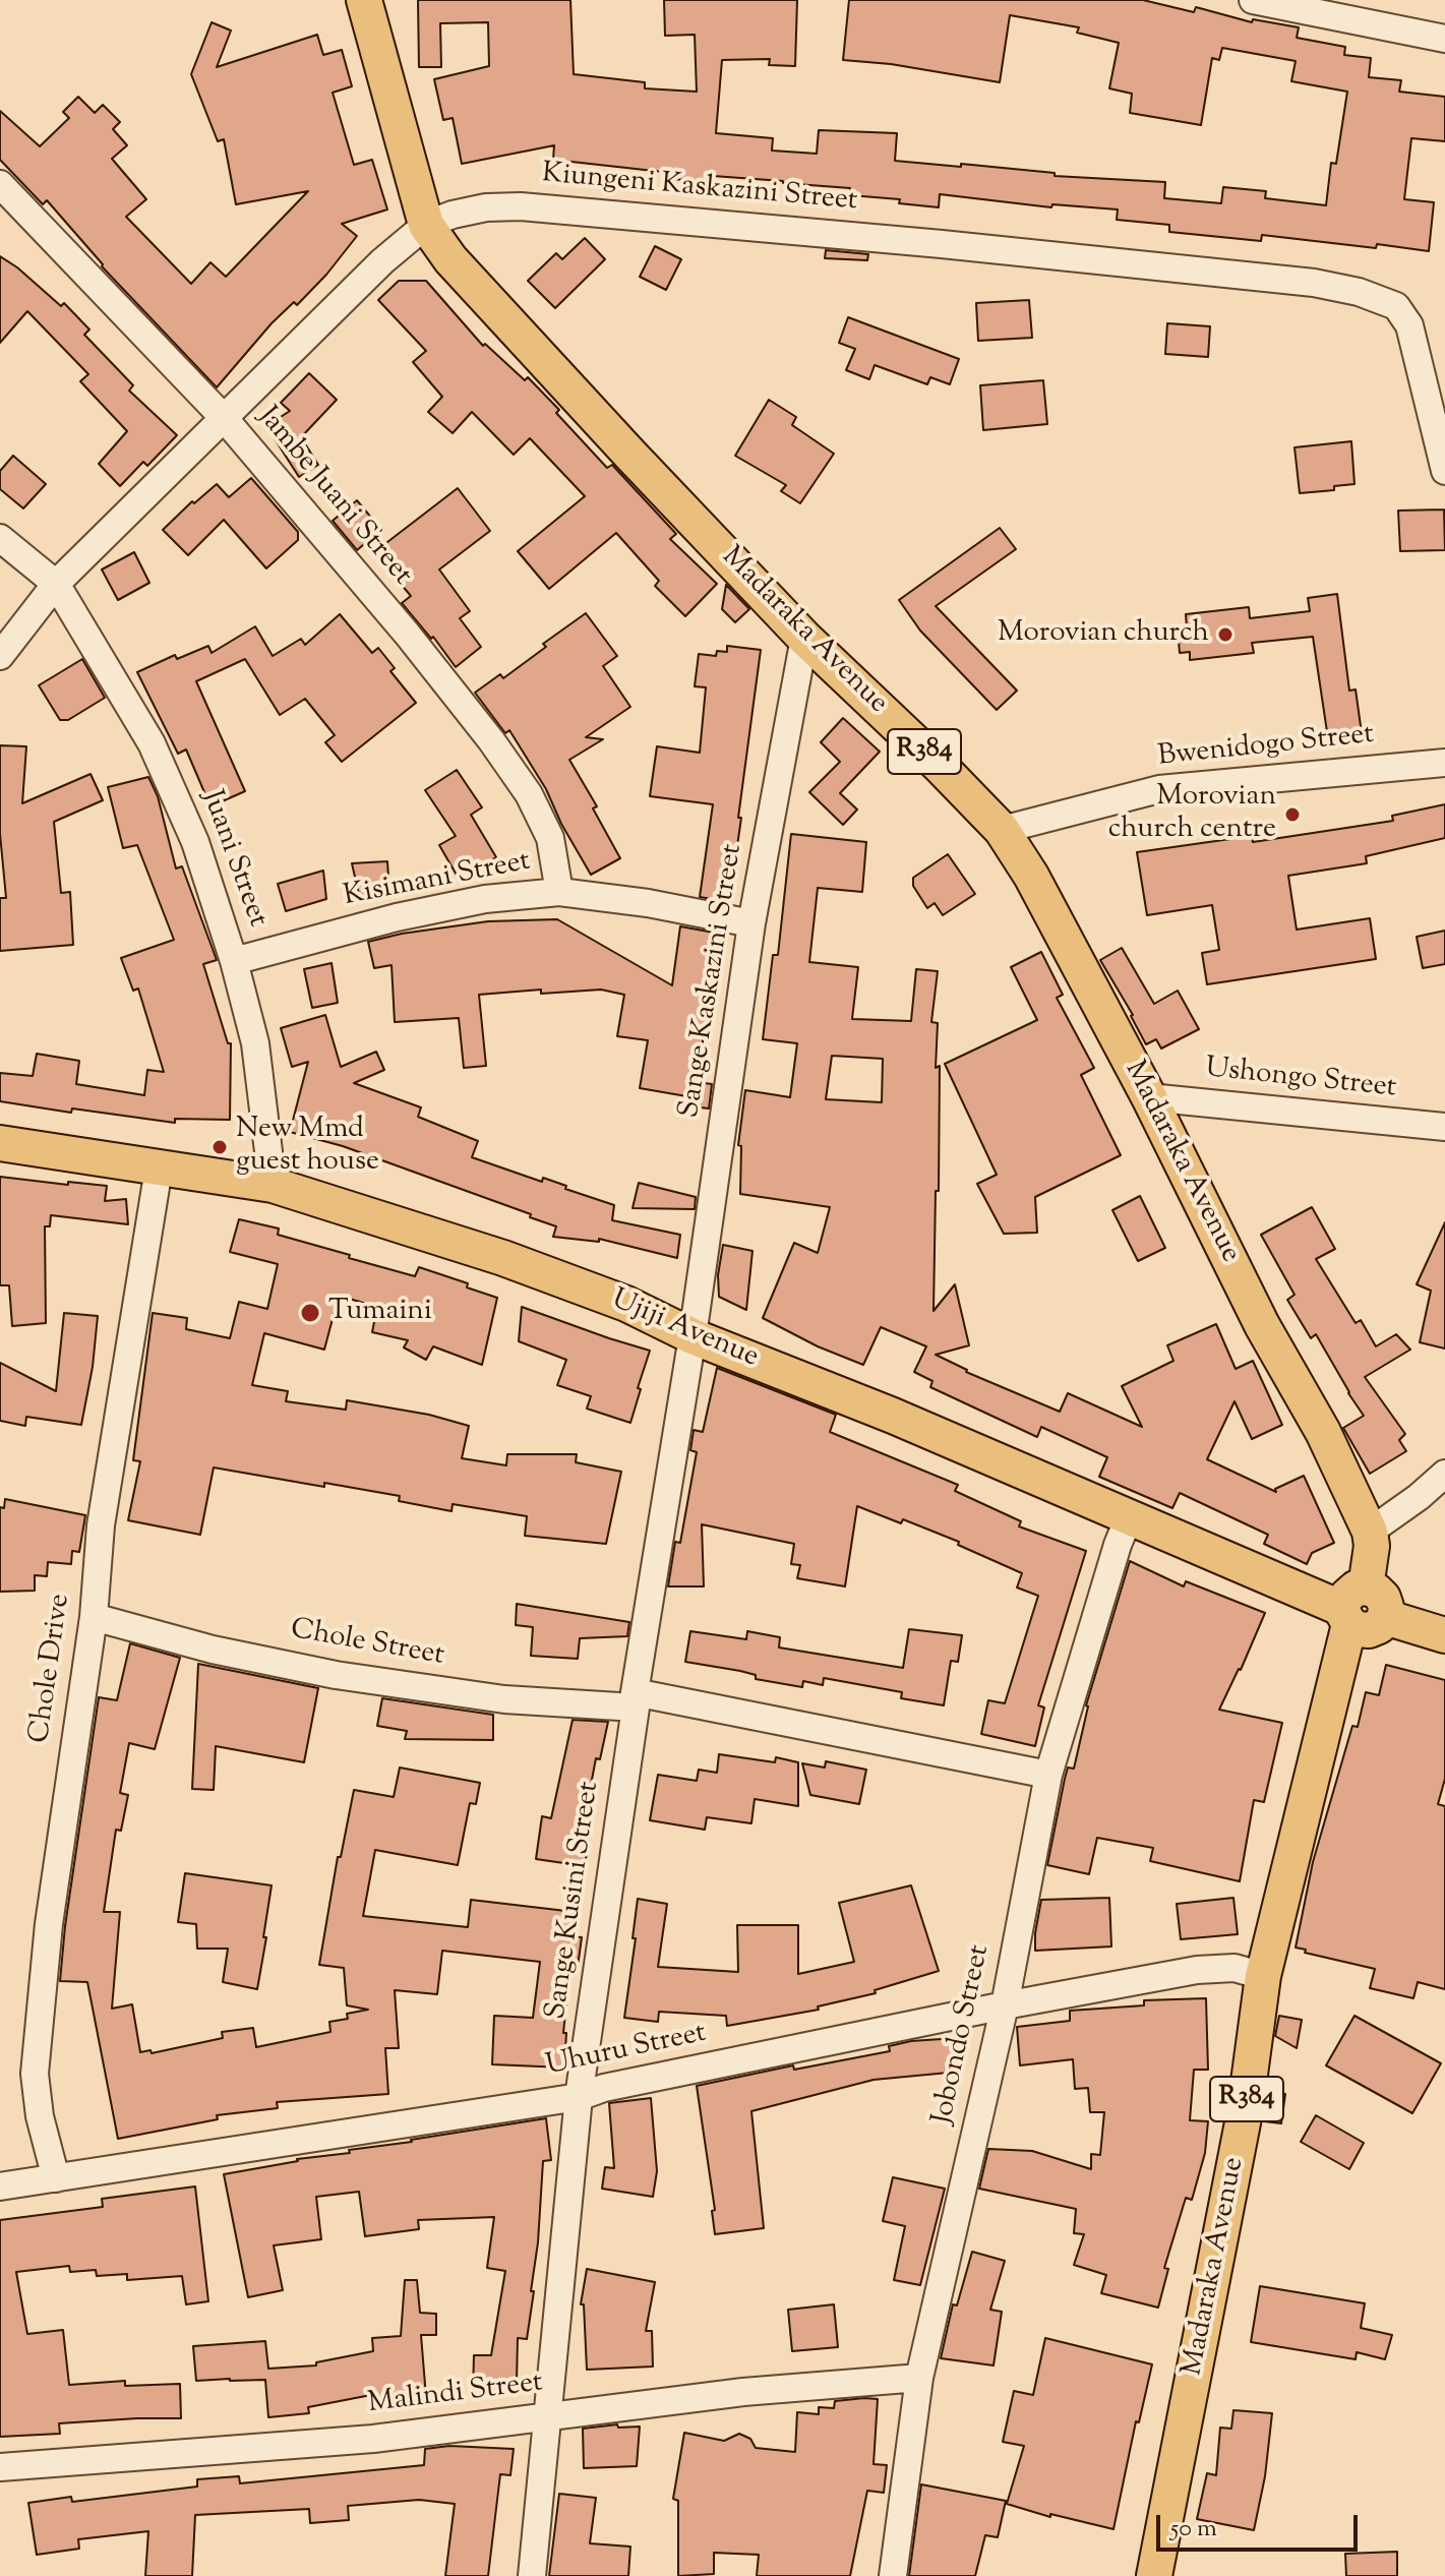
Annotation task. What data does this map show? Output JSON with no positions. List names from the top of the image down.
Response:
{
  "streets": {
    "main road": ["Madaraka Avenue", "R384", "Ujiji Avenue"],
    "street": [
      "Kiungeni Kaskazini Street",
      "Jambe Juani Street",
      "Bwenidogo Street",
      "Juani Street",
      "Kisimani Street",
      "Sange Kaskazini Street",
      "Ushongo Street",
      "Chole Street",
      "Chole Drive",
      "Sange Kusini Street",
      "Jobondo Street",
      "Uhuru Street",
      "Malindi Street"
    ]
  },
  "crossings": [
    ["Kiungeni Kaskazini Street", "Jambe Juani Street"],
    ["Kiungeni Kaskazini Street", "Madaraka Avenue"],
    ["Kiungeni Kaskazini Street", "Juani Street"],
    ["Jambe Juani Street", "Kisimani Street"],
    ["Madaraka Avenue", "Bwenidogo Street"],
    ["Madaraka Avenue", "Sange Kaskazini Street"],
    ["Madaraka Avenue", "Ushongo Street"],
    ["Madaraka Avenue", "Ujiji Avenue"],
    ["Madaraka Avenue", "Uhuru Street"],
    ["Juani Street", "Kisimani Street"],
    ["Juani Street", "Ujiji Avenue"],
    ["Kisimani Street", "Sange Kaskazini Street"],
    ["Sange Kaskazini Street", "Ujiji Avenue"],
    ["Sange Kaskazini Street", "Sange Kusini Street"],
    ["Ujiji Avenue", "Chole Drive"],
    ["Ujiji Avenue", "Sange Kusini Street"],
    ["Ujiji Avenue", "Jobondo Street"],
    ["Chole Street", "Chole Drive"],
    ["Chole Street", "Sange Kusini Street"],
    ["Chole Street", "Jobondo Street"],
    ["Chole Drive", "Uhuru Street"],
    ["Sange Kusini Street", "Uhuru Street"],
    ["Sange Kusini Street", "Malindi Street"],
    ["Jobondo Street", "Uhuru Street"],
    ["Jobondo Street", "Malindi Street"]
  ],
  "places": [
    "Morovian church",
    "Morovian church centre",
    "New Mmd guest house",
    "Tumaini"
  ],
  "scale_bar": "50 m"
}
